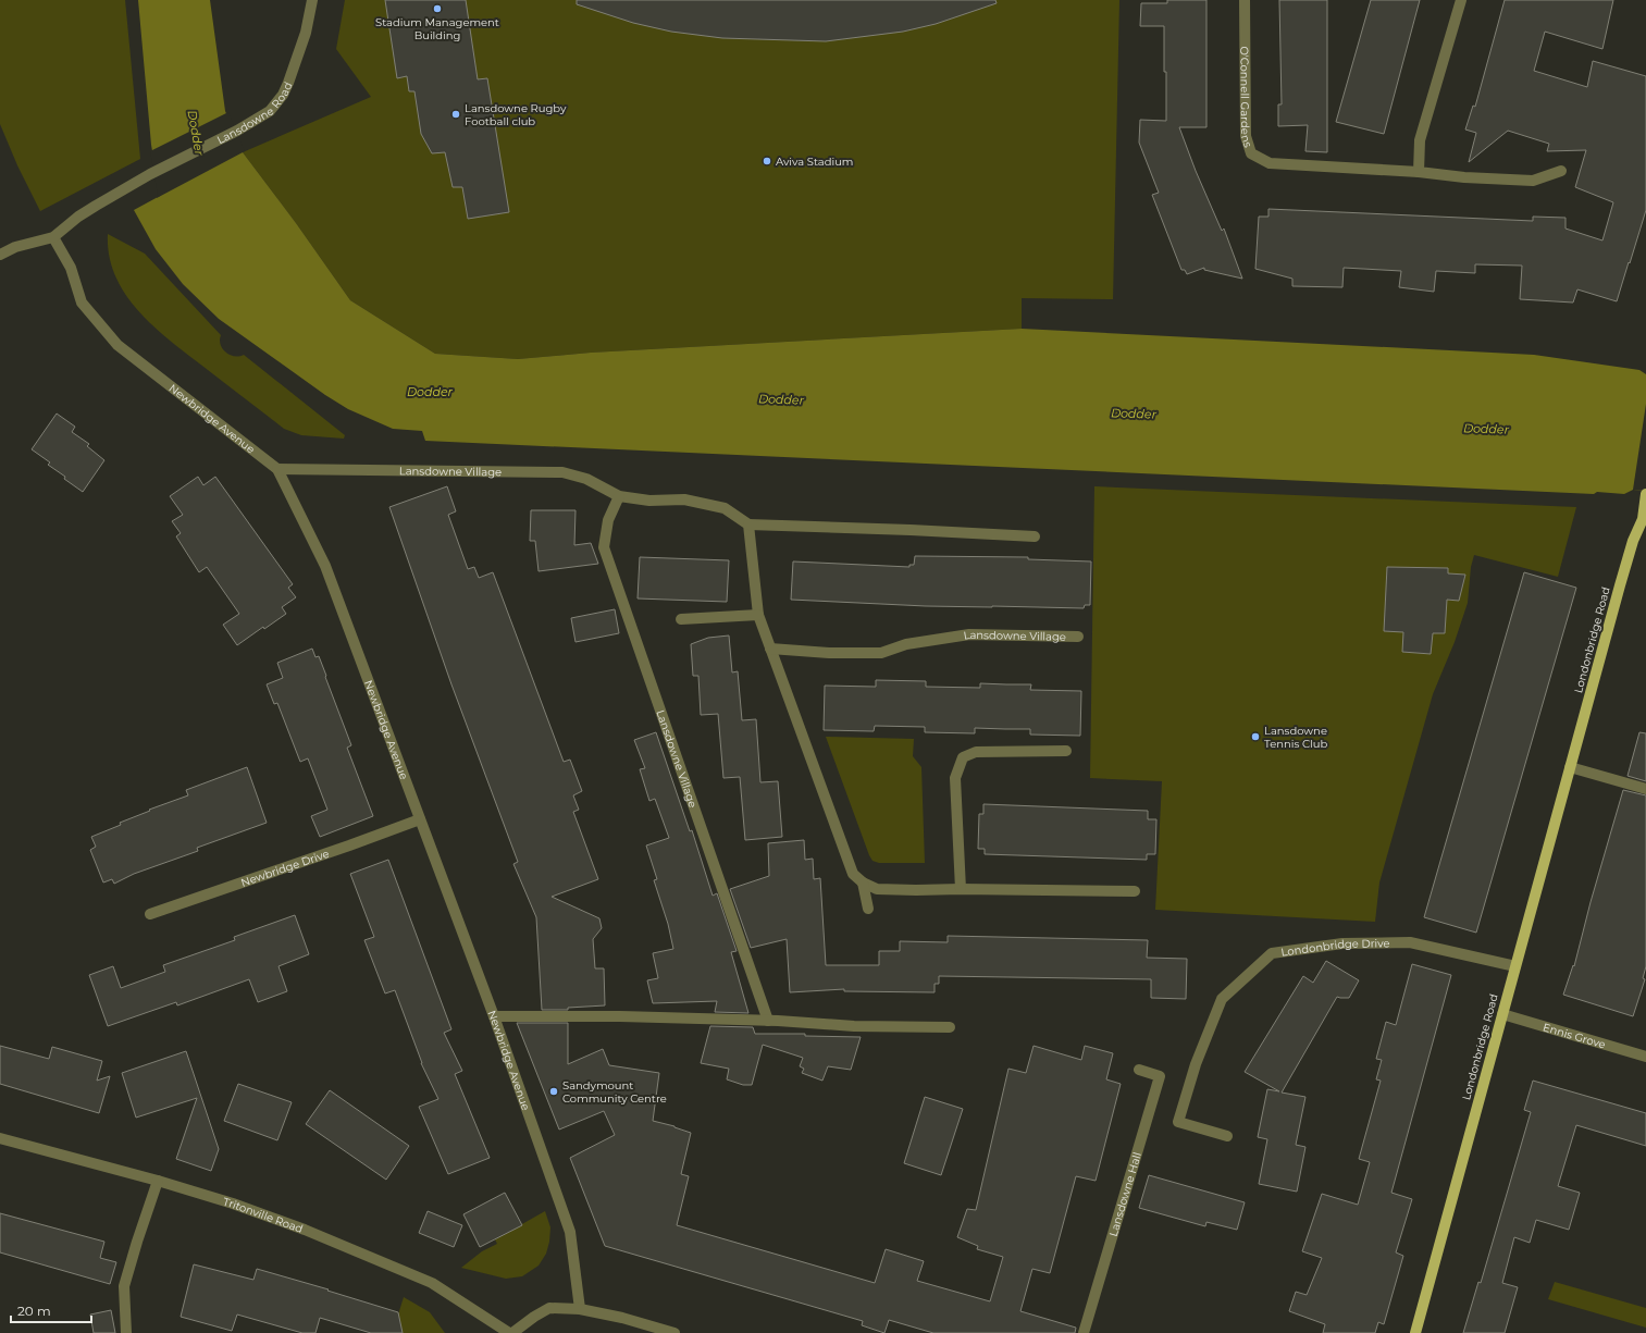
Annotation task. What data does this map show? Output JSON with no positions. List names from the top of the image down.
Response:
{
  "streets": {
    "main road": ["Londonbridge Road"],
    "street": [
      "O'Connell Gardens",
      "Lansdowne Road",
      "Newbridge Avenue",
      "Lansdowne Village",
      "Newbridge Drive",
      "Londonbridge Drive",
      "Ennis Grove",
      "Lansdowne Hall",
      "Tritonville Road"
    ]
  },
  "crossings": [
    ["Lansdowne Road", "Newbridge Avenue"],
    ["Newbridge Avenue", "Lansdowne Village"],
    ["Newbridge Avenue", "Newbridge Drive"],
    ["Newbridge Avenue", "Tritonville Road"],
    ["Londonbridge Road", "Londonbridge Drive"],
    ["Londonbridge Road", "Ennis Grove"]
  ],
  "water": ["Dodder"],
  "places": [
    "Stadium Management Building",
    "Lansdowne Rugby Football club",
    "Aviva Stadium",
    "Lansdowne Tennis Club",
    "Sandymount Community Centre"
  ],
  "scale_bar": "20 m"
}
